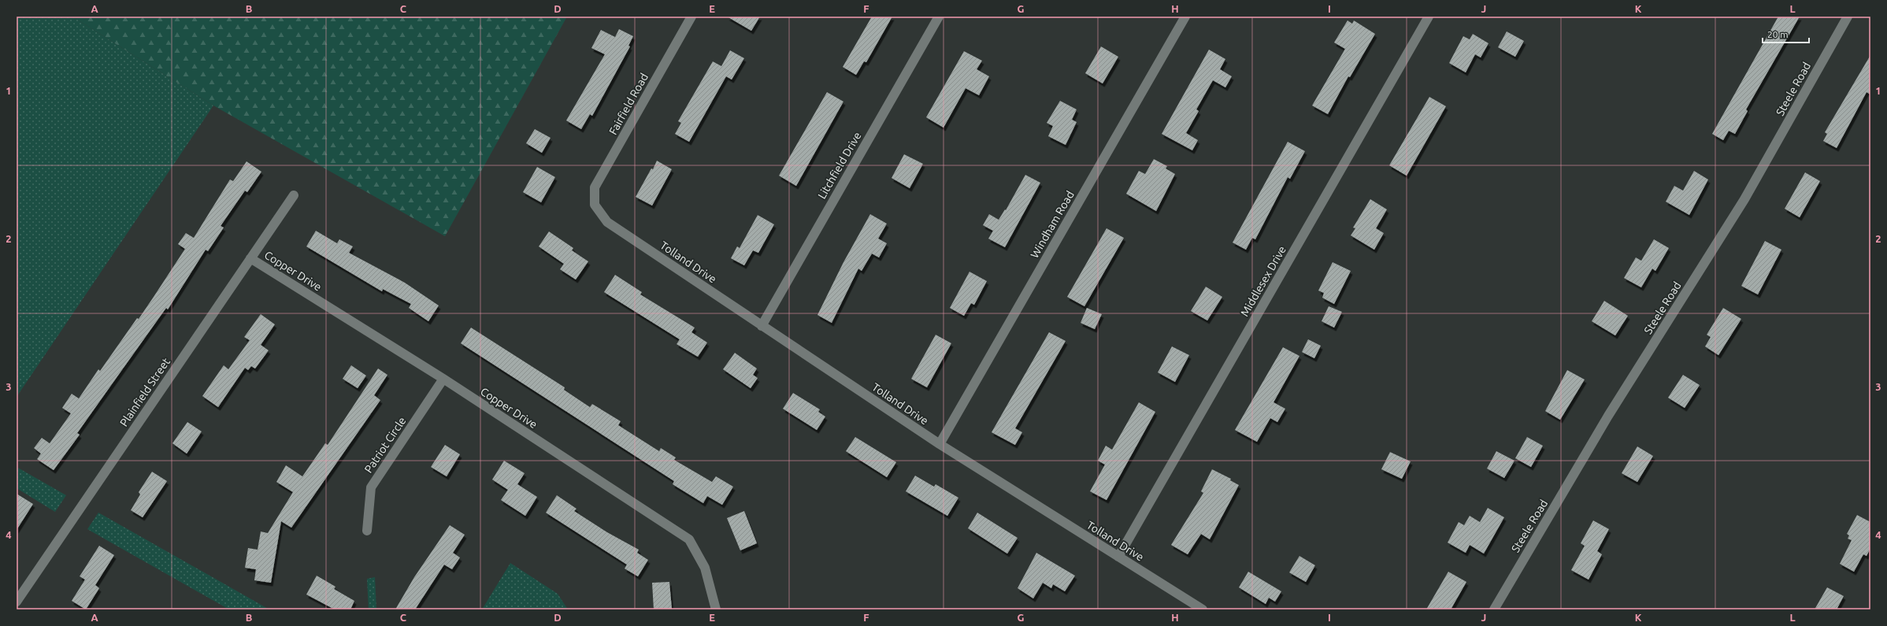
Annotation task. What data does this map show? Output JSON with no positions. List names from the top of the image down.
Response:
{
  "streets": {
    "street": [
      "Steele Road",
      "Fairfield Road",
      "Litchfield Drive",
      "Windham Road",
      "Tolland Drive",
      "Copper Drive",
      "Middlesex Drive",
      "Plainfield Street",
      "Patriot Circle"
    ]
  },
  "crossings": [
    ["Fairfield Road", "Tolland Drive"],
    ["Litchfield Drive", "Tolland Drive"],
    ["Windham Road", "Tolland Drive"],
    ["Tolland Drive", "Middlesex Drive"],
    ["Copper Drive", "Plainfield Street"],
    ["Copper Drive", "Patriot Circle"]
  ],
  "scale_bar": "20 m",
  "grid": {
    "columns": [
      "A",
      "B",
      "C",
      "D",
      "E",
      "F",
      "G",
      "H",
      "I",
      "J",
      "K",
      "L"
    ],
    "rows": [
      "1",
      "2",
      "3",
      "4"
    ]
  }
}
